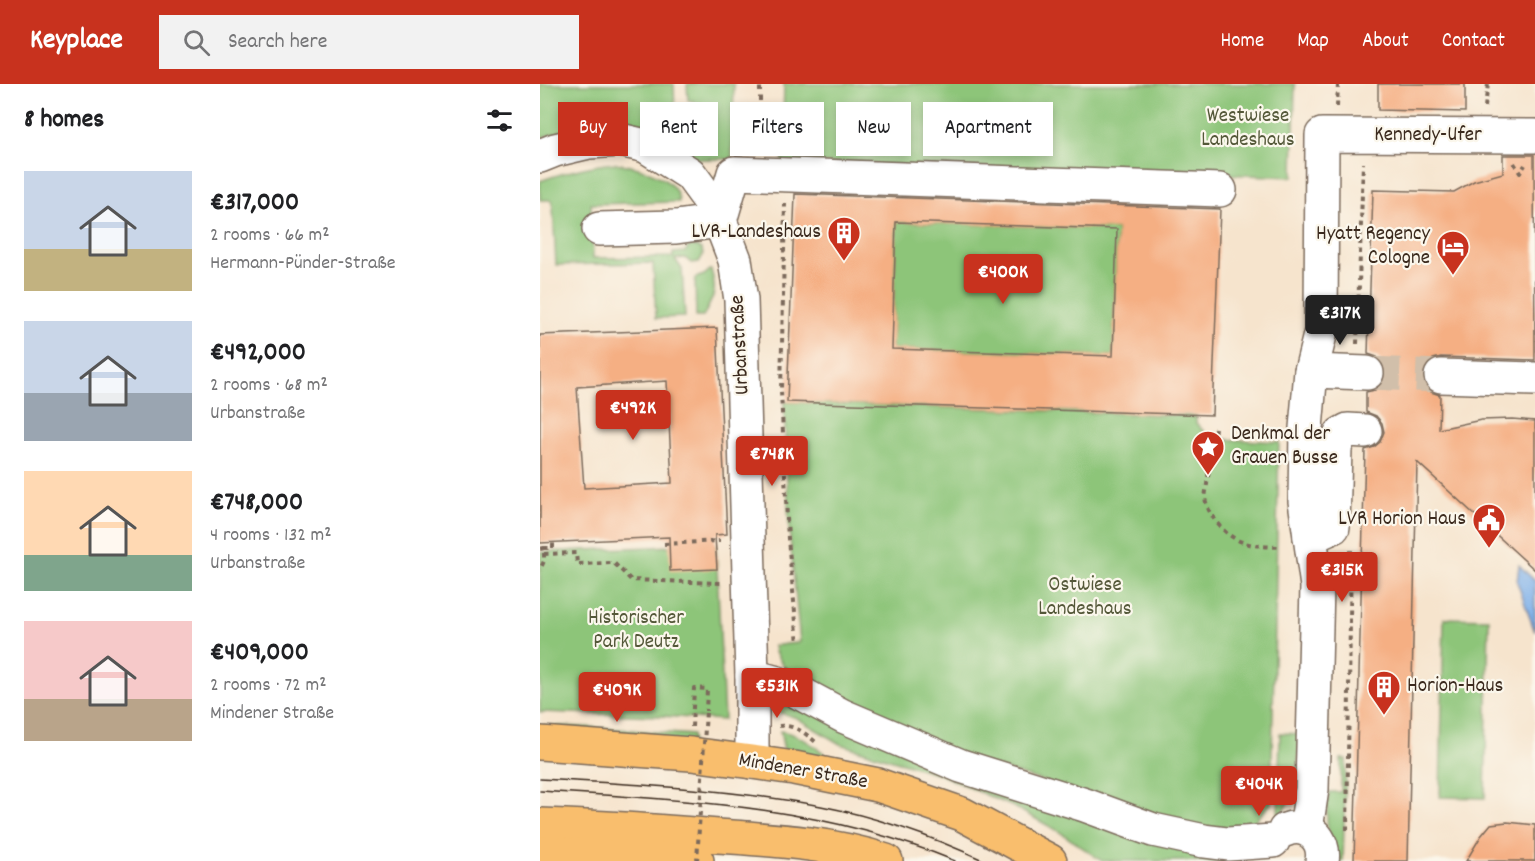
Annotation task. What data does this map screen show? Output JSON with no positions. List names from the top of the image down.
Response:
{
  "streets": {
    "main road": ["Mindener Straße"],
    "street": ["Kennedy-Ufer", "Urbanstraße"]
  },
  "crossings": [
    ["Urbanstraße", "Mindener Straße"]
  ],
  "parks": ["Westwiese Landeshaus", "Ostwiese Landeshaus", "Historischer Park Deutz"],
  "places": {
    "building": ["LVR-Landeshaus", "Horion-Haus"],
    "hotel": ["Hyatt Regency Cologne"],
    "place": ["Denkmal der Grauen Busse"],
    "public building": ["LVR Horion Haus"]
  },
  "page": {
    "header": "Keyplace",
    "search": "Search here",
    "nav": [
      "Home",
      "Map",
      "About",
      "Contact"
    ],
    "heading": "8 homes",
    "chip": [
      "Buy",
      "Rent",
      "Filters",
      "New",
      "Apartment"
    ],
    "list": [
      {
        "name": "€317,000",
        "note": "2 rooms · 66 m² · Hermann-Pünder-Straße"
      },
      {
        "name": "€492,000",
        "note": "2 rooms · 68 m² · Urbanstraße"
      },
      {
        "name": "€748,000",
        "note": "4 rooms · 132 m² · Urbanstraße"
      },
      {
        "name": "€409,000",
        "note": "2 rooms · 72 m² · Mindener Straße"
      }
    ],
    "price": [
      "€400K",
      "€317K",
      "€492K",
      "€748K",
      "€315K",
      "€531K",
      "€409K",
      "€404K"
    ]
  }
}
